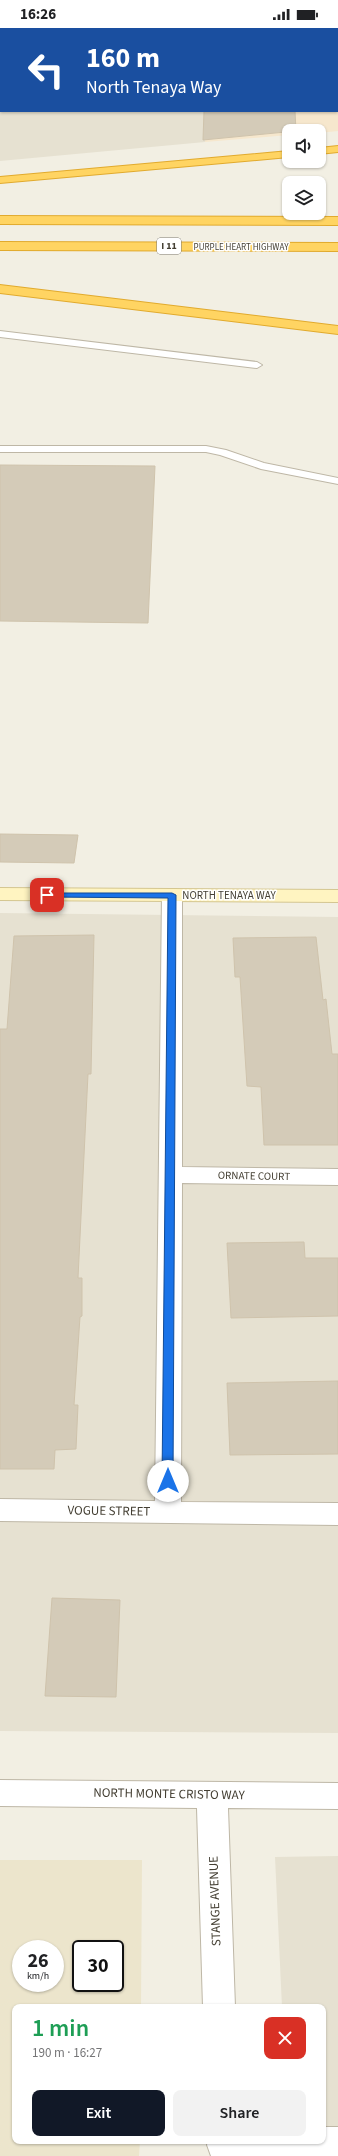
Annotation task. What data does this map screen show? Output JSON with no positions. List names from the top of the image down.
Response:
{
  "streets": {
    "highway": ["I 11", "PURPLE HEART HIGHWAY"],
    "main road": ["NORTH TENAYA WAY"],
    "street": [
      "ORNATE COURT",
      "VOGUE STREET",
      "NORTH MONTE CRISTO WAY",
      "STANGE AVENUE"
    ]
  },
  "crossings": [
    ["NORTH MONTE CRISTO WAY", "STANGE AVENUE"]
  ],
  "page": {
    "status": "16:26",
    "turn": ["160 m", "North Tenaya Way"],
    "speed": "26 km/h",
    "limit": "30",
    "heading": ["1 min", "190 m · 16:27"],
    "buttons": ["Exit", "Share"]
  }
}
